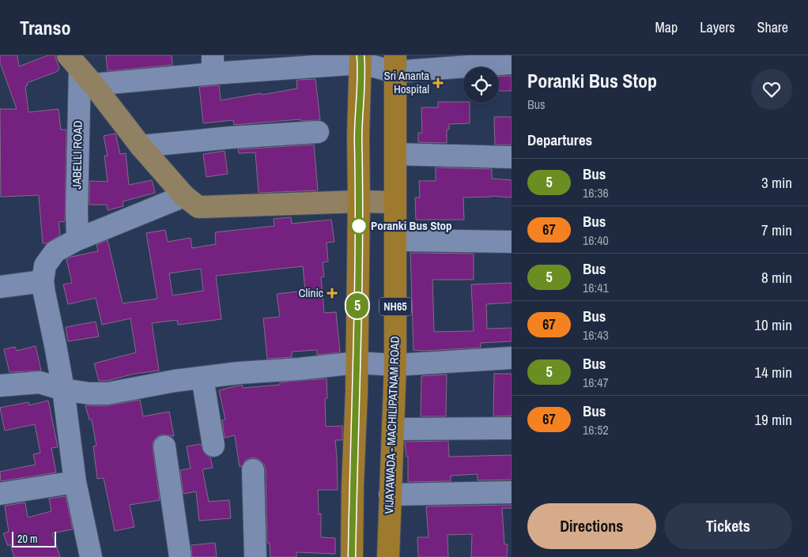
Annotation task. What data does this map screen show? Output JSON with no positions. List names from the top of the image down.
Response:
{
  "streets": {
    "highway": ["NH65", "VIJAYAWADA - MACHILIPATNAM ROAD"],
    "street": ["JABELLI ROAD"]
  },
  "places": {
    "health": ["Sri Ananta Hospital", "Clinic"],
    "other": ["Poranki Bus Stop"]
  },
  "lines": ["bus line 5"],
  "scale_bar": "20 m",
  "page": {
    "header": "Transo",
    "nav": ["Map", "Layers", "Share"],
    "on_map": "5",
    "heading": [
      ["Poranki Bus Stop", "Bus"],
      "Departures"
    ],
    "list": [
      {
        "mark": "5",
        "name": "Bus",
        "note": "16:36",
        "value": "3 min"
      },
      {
        "mark": "67",
        "name": "Bus",
        "note": "16:40",
        "value": "7 min"
      },
      {
        "mark": "5",
        "name": "Bus",
        "note": "16:41",
        "value": "8 min"
      },
      {
        "mark": "67",
        "name": "Bus",
        "note": "16:43",
        "value": "10 min"
      },
      {
        "mark": "5",
        "name": "Bus",
        "note": "16:47",
        "value": "14 min"
      },
      {
        "mark": "67",
        "name": "Bus",
        "note": "16:52",
        "value": "19 min"
      }
    ],
    "buttons": ["Directions", "Tickets"],
    "scale": "20 m"
  }
}
